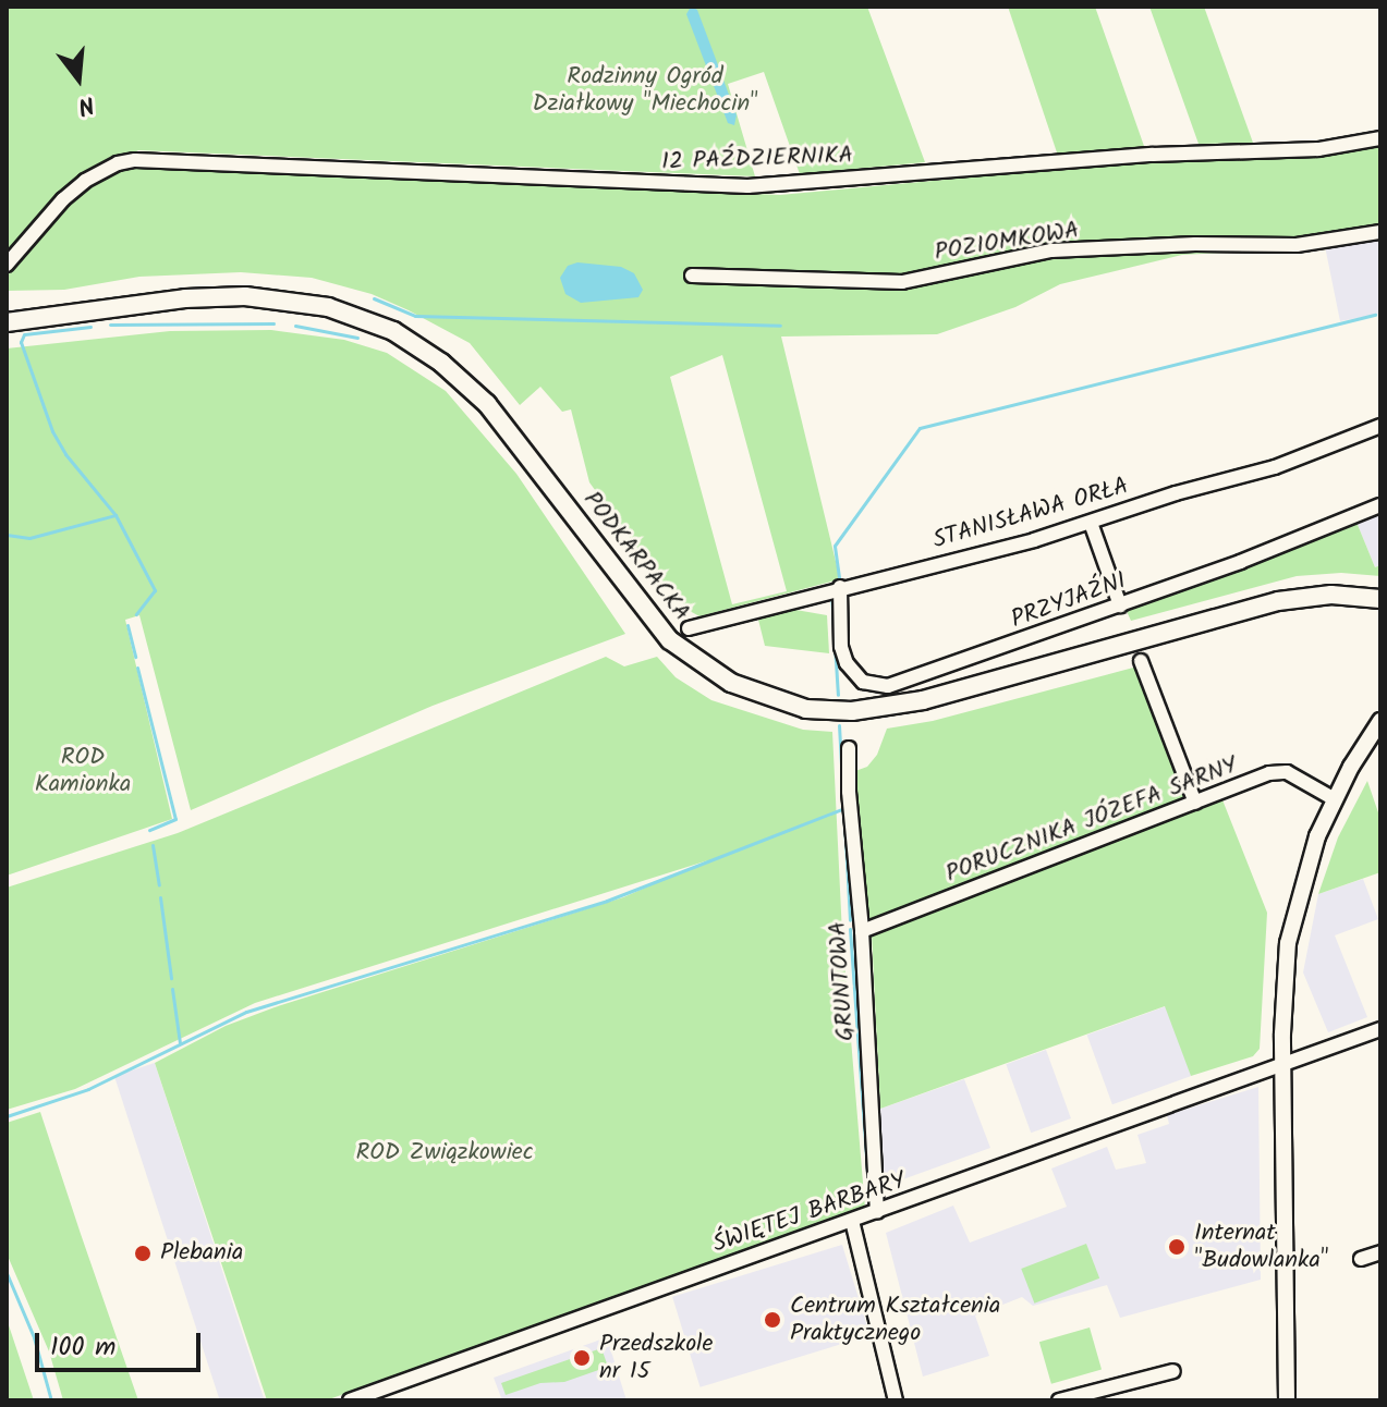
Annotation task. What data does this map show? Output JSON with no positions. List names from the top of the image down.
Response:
{
  "streets": {
    "main road": ["PODKARPACKA"],
    "street": [
      "12 PAŹDZIERNIKA",
      "POZIOMKOWA",
      "STANISŁAWA ORŁA",
      "PRZYJAŹNI",
      "PORUCZNIKA JÓZEFA SARNY",
      "GRUNTOWA",
      "ŚWIĘTEJ BARBARY"
    ]
  },
  "crossings": [
    ["STANISŁAWA ORŁA", "PRZYJAŹNI"],
    ["PORUCZNIKA JÓZEFA SARNY", "GRUNTOWA"],
    ["GRUNTOWA", "ŚWIĘTEJ BARBARY"]
  ],
  "parks": ["Rodzinny Ogród Działkowy \"Miechocin\"", "ROD Kamionka", "ROD Związkowiec"],
  "places": [
    "Internat \"Budowlanka\"",
    "Plebania",
    "Centrum Kształcenia Praktycznego",
    "Przedszkole nr 15"
  ],
  "scale_bar": "100 m",
  "north": "bottom"
}
